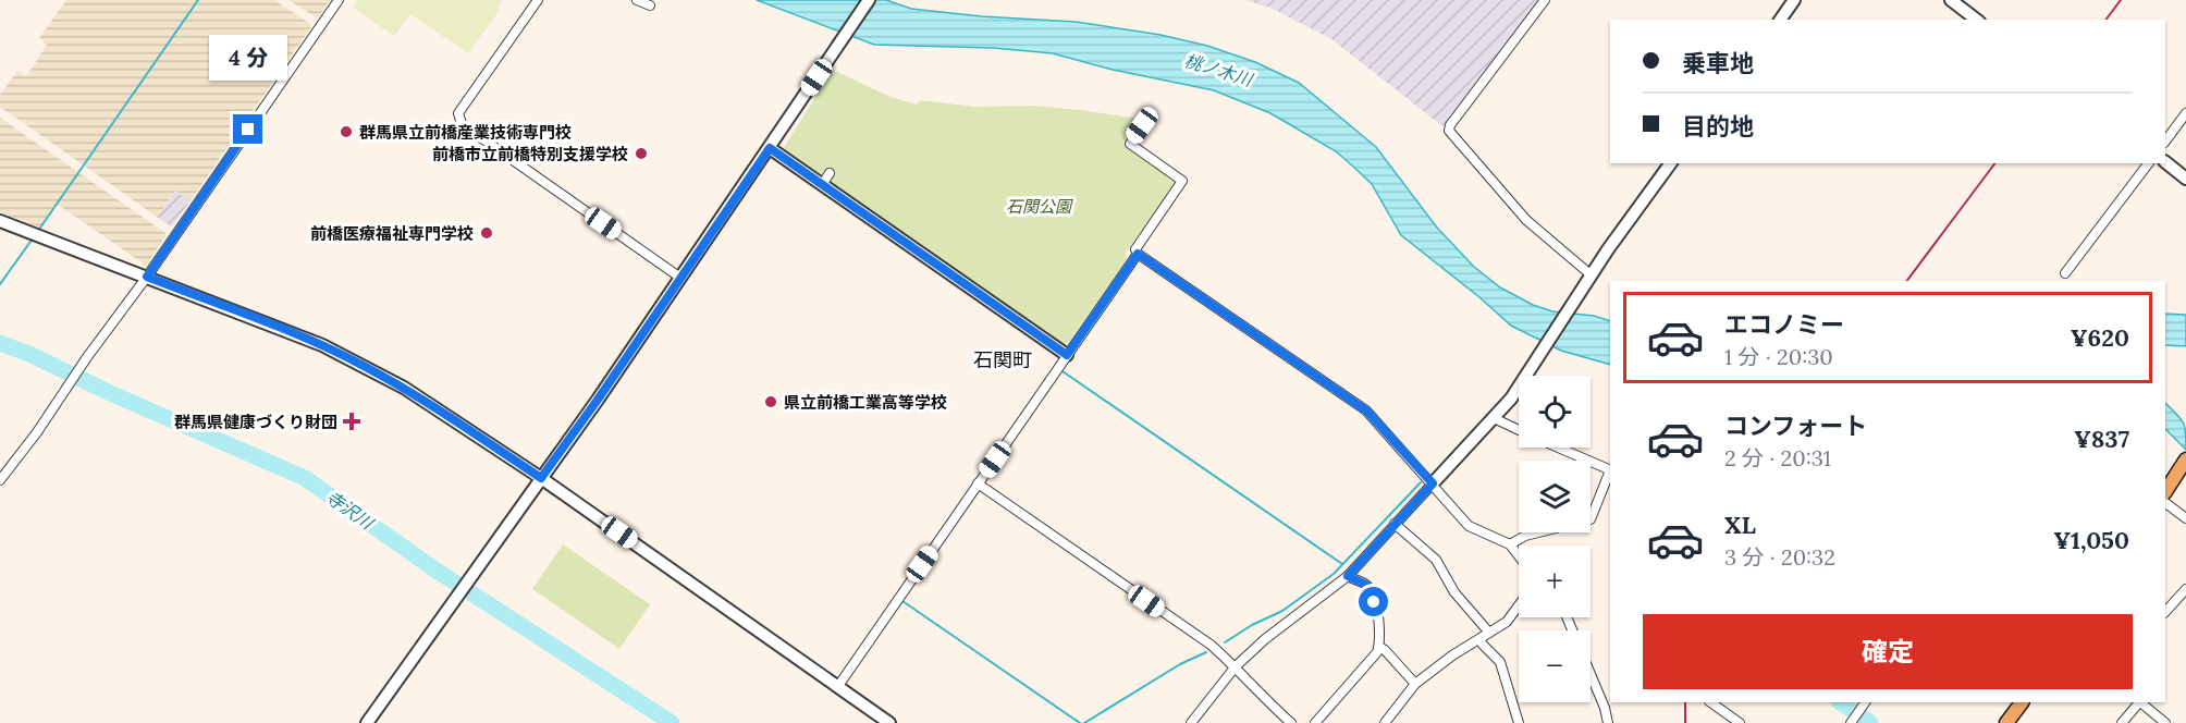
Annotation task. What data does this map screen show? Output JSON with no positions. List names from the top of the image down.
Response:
{
  "districts": ["石関町"],
  "water": ["桃ノ木川", "寺沢川"],
  "parks": ["石関公園"],
  "places": {
    "other": [
      "群馬県立前橋産業技術専門校",
      "前橋市立前橋特別支援学校",
      "前橋医療福祉専門学校",
      "県立前橋工業高等学校"
    ],
    "health": ["群馬県健康づくり財団"]
  },
  "page": {
    "banner": ["乗車地", "目的地"],
    "bubble": "4 分",
    "list": [
      {
        "name": "エコノミー",
        "note": "1 分 · 20:30",
        "value": "¥620"
      },
      {
        "name": "コンフォート",
        "note": "2 分 · 20:31",
        "value": "¥837"
      },
      {
        "name": "XL",
        "note": "3 分 · 20:32",
        "value": "¥1,050"
      }
    ],
    "map_buttons": ["+", "−"],
    "buttons": "確定"
  }
}
